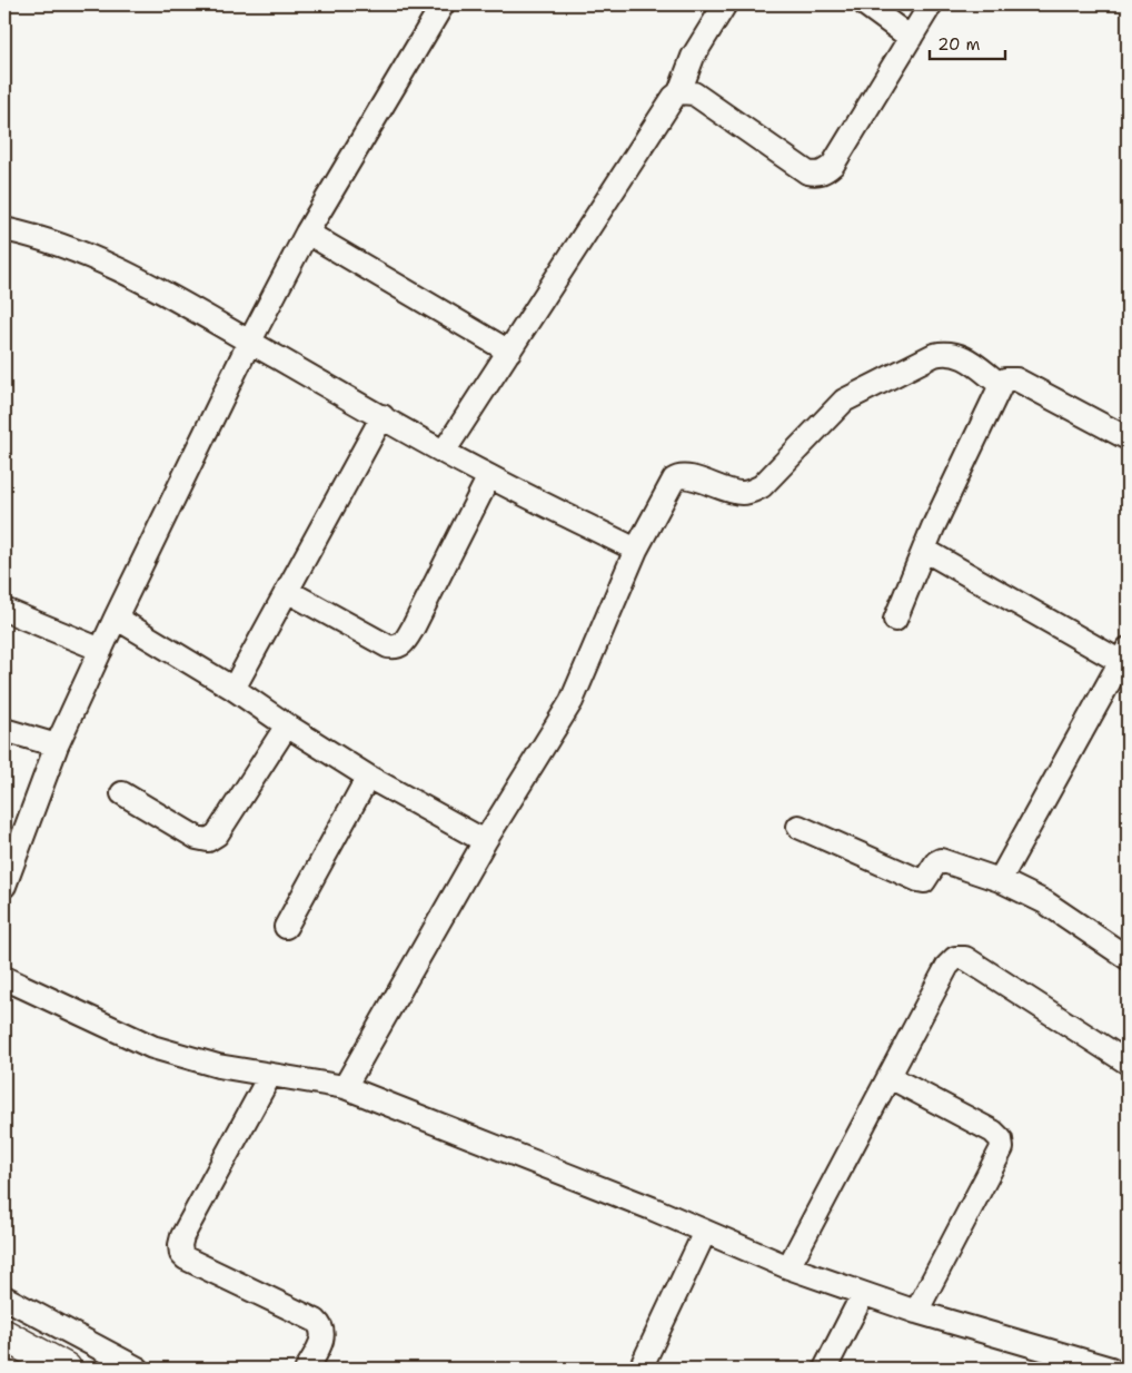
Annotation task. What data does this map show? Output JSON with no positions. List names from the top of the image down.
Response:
{
  "scale_bar": "20 m"
}
